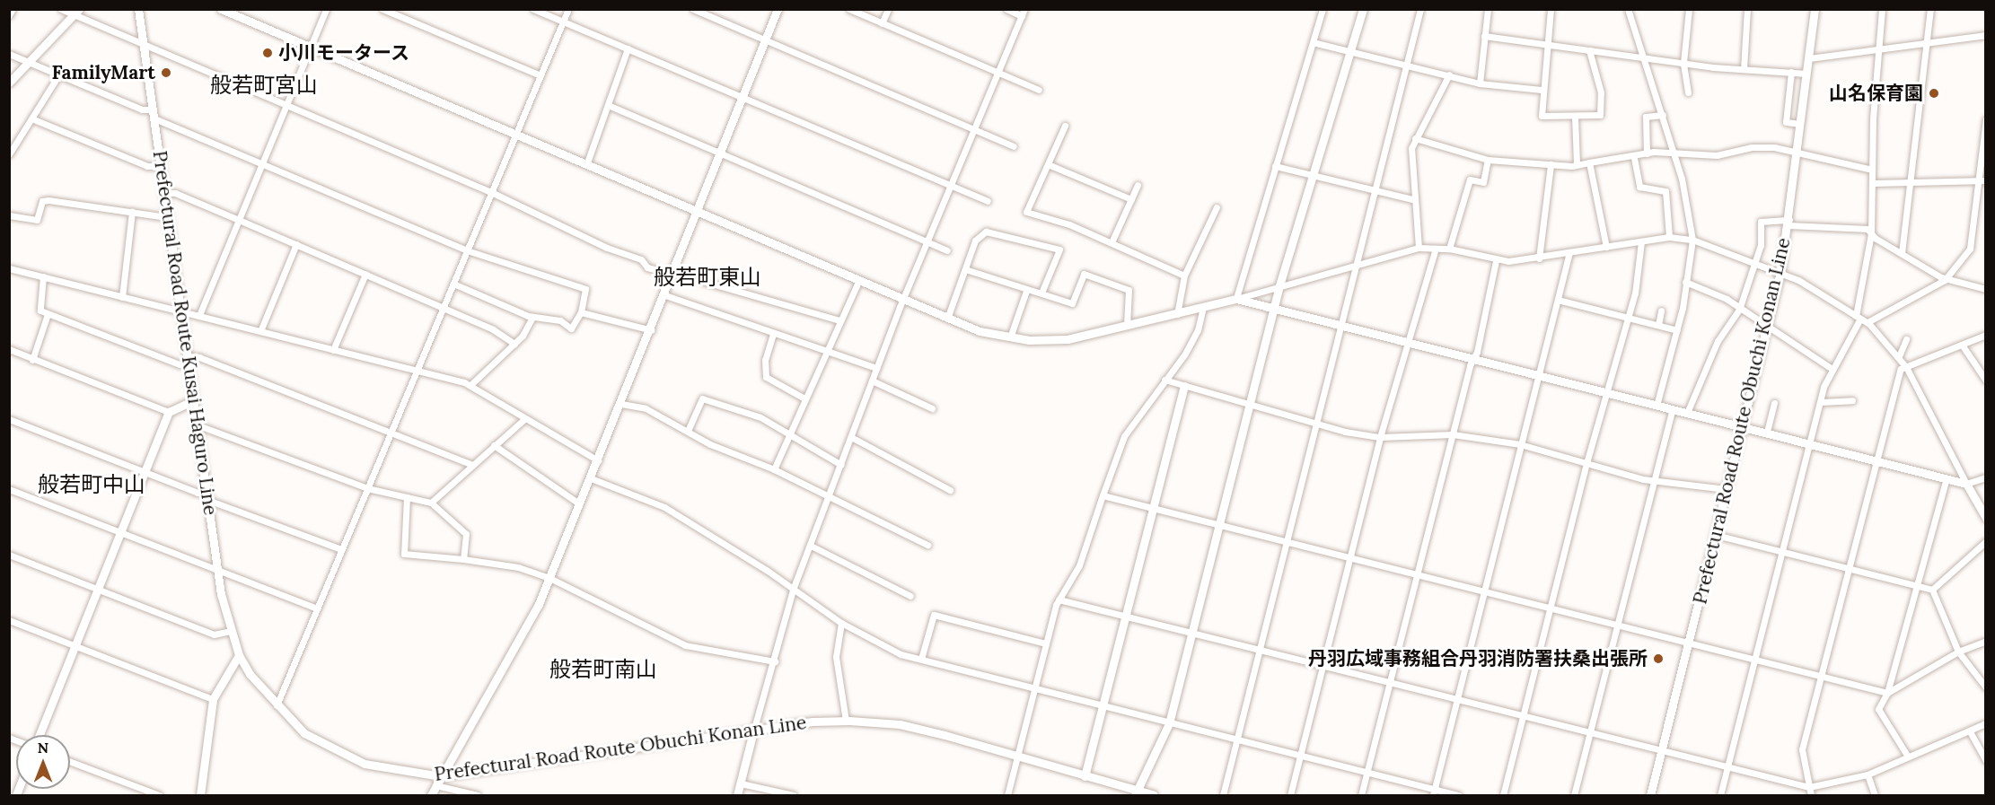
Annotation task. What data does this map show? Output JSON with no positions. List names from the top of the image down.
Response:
{
  "streets": {
    "street": ["Prefectural Road Route Kusai Haguro Line", "Prefectural Road Route Obuchi Konan Line"]
  },
  "crossings": [
    ["Prefectural Road Route Kusai Haguro Line", "Prefectural Road Route Obuchi Konan Line"]
  ],
  "districts": [
    "般若町宮山",
    "般若町東山",
    "般若町中山",
    "般若町南山"
  ],
  "places": [
    "小川モータース",
    "FamilyMart",
    "山名保育園",
    "丹羽広域事務組合丹羽消防署扶桑出張所"
  ],
  "north": "top"
}
